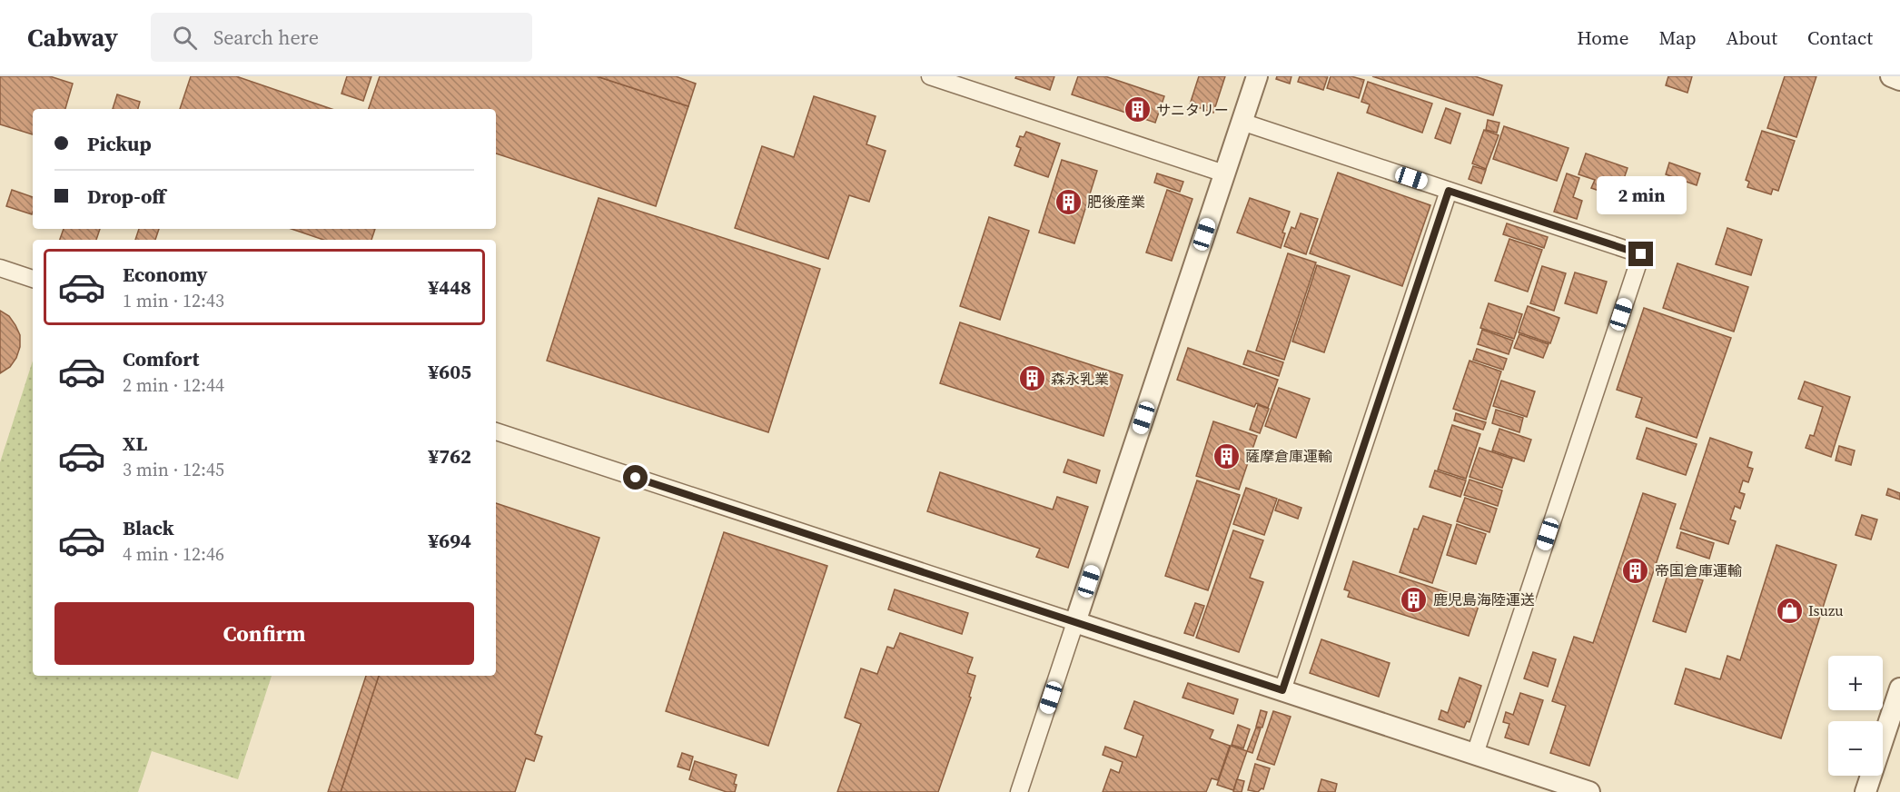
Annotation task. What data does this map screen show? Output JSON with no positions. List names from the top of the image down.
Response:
{
  "places": {
    "building": [
      "サニタリー",
      "肥後産業",
      "森永乳業",
      "薩摩倉庫運輸",
      "帝国倉庫運輸",
      "鹿児島海陸運送"
    ],
    "shop": ["Isuzu"]
  },
  "page": {
    "header": "Cabway",
    "search": "Search here",
    "nav": [
      "Home",
      "Map",
      "About",
      "Contact"
    ],
    "banner": ["Pickup", "Drop-off"],
    "bubble": "2 min",
    "list": [
      {
        "name": "Economy",
        "note": "1 min · 12:43",
        "value": "¥448"
      },
      {
        "name": "Comfort",
        "note": "2 min · 12:44",
        "value": "¥605"
      },
      {
        "name": "XL",
        "note": "3 min · 12:45",
        "value": "¥762"
      },
      {
        "name": "Black",
        "note": "4 min · 12:46",
        "value": "¥694"
      }
    ],
    "buttons": "Confirm",
    "map_buttons": ["+", "−"]
  }
}
